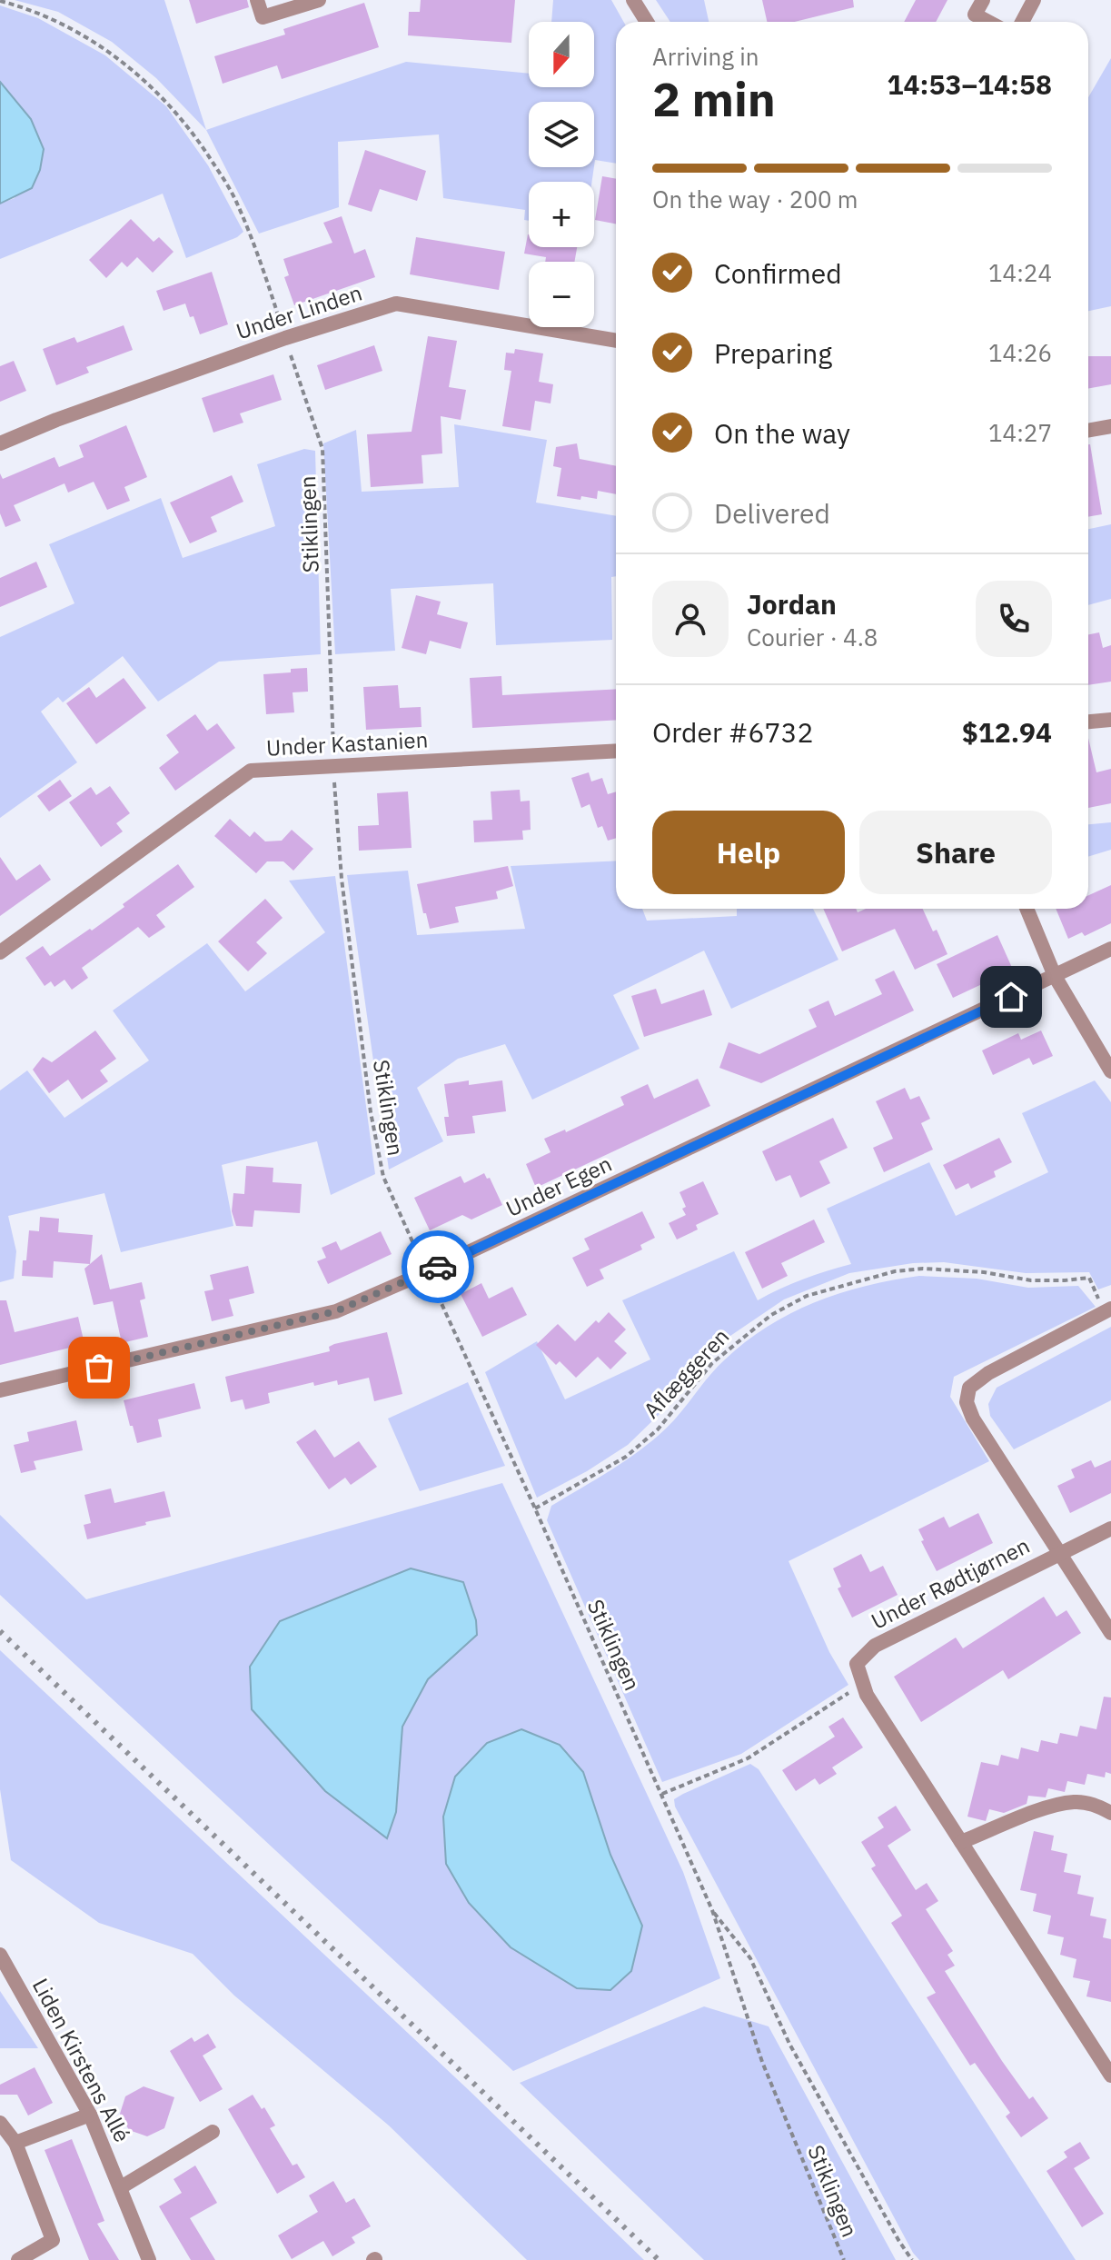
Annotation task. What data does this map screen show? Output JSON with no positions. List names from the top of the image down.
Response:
{
  "streets": {
    "street": [
      "Under Linden",
      "Under Kastanien",
      "Under Egen",
      "Under Rødtjørnen",
      "Liden Kirstens Allé"
    ],
    "path": ["Stiklingen", "Aflæggeren"]
  },
  "crossings": [
    ["Under Linden", "Stiklingen"],
    ["Stiklingen", "Under Kastanien"],
    ["Stiklingen", "Under Egen"],
    ["Stiklingen", "Aflæggeren"]
  ],
  "north": "bottom",
  "page": {
    "map_buttons": ["+", "−"],
    "heading": ["2 min", "Arriving in", "14:53–14:58"],
    "panel": [
      "Jordan",
      "Courier · 4.8",
      "Order #6732",
      "$12.94"
    ],
    "bar": "On the way · 200 m",
    "list": [
      ["Confirmed", "14:24"],
      ["Preparing", "14:26"],
      ["On the way", "14:27"],
      "Delivered"
    ],
    "buttons": ["Help", "Share"]
  }
}
